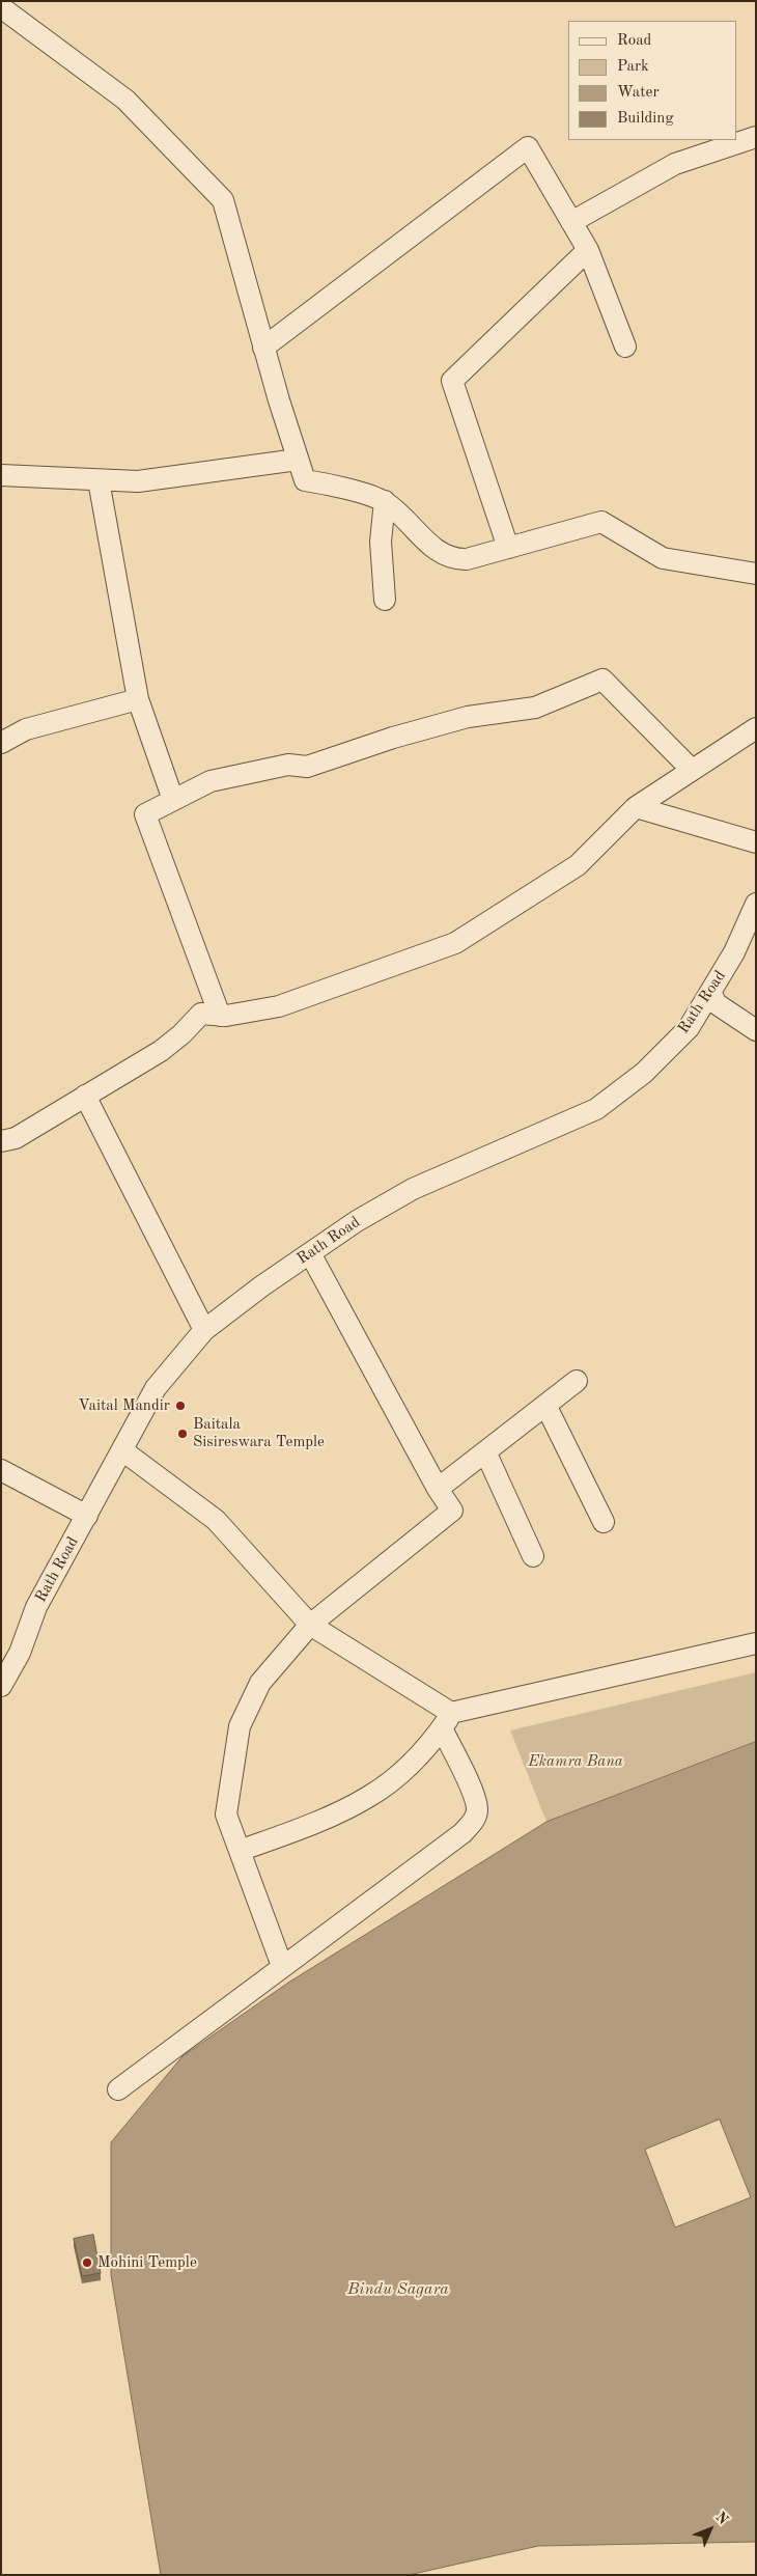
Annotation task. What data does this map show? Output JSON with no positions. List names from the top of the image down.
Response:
{
  "streets": {
    "street": ["Rath Road"]
  },
  "water": ["Bindu Sagara"],
  "parks": ["Ekamra Bana"],
  "places": ["Vaital Mandir", "Baitala Sisireswara Temple", "Mohini Temple"],
  "legend": [
    "Road",
    "Park",
    "Water",
    "Building"
  ],
  "north": "top right"
}
